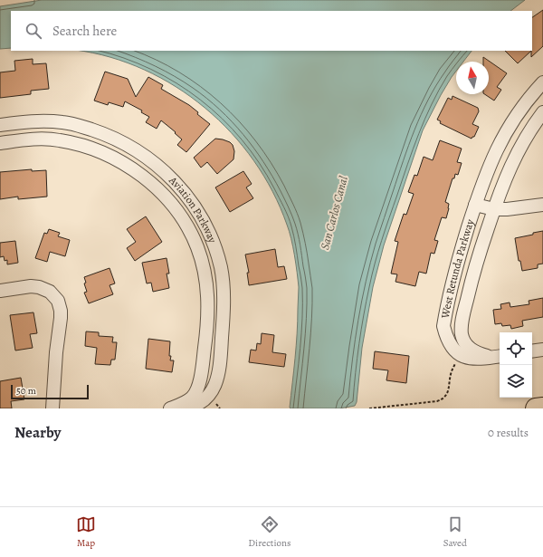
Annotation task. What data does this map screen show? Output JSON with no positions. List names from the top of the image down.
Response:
{
  "streets": {
    "street": ["Aviation Parkway", "West Retunda Parkway"]
  },
  "water": ["San Carlos Canal"],
  "scale_bar": "50 m",
  "north": "top",
  "page": {
    "search": "Search here",
    "scale": "50 m",
    "heading": ["Nearby", "0 results"],
    "nav": ["Map", "Directions", "Saved"]
  }
}
